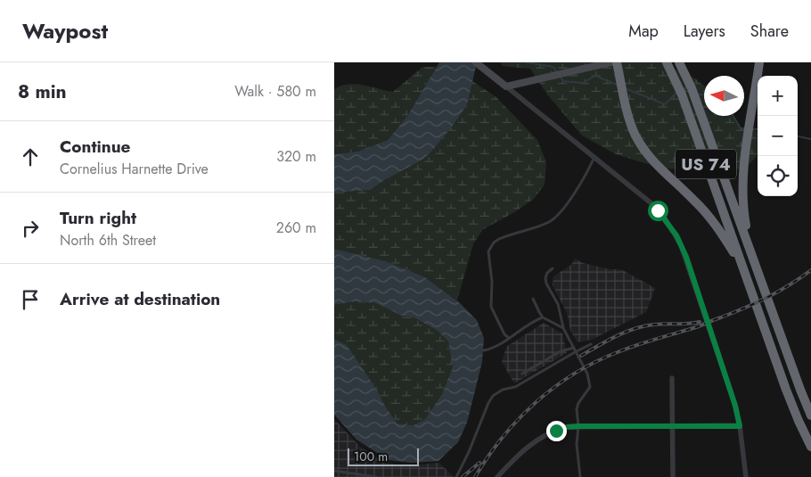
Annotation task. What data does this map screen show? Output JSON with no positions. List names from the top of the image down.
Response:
{
  "streets": {
    "highway": ["US 74"]
  },
  "scale_bar": "100 m",
  "north": "left",
  "page": {
    "header": "Waypost",
    "nav": ["Map", "Layers", "Share"],
    "heading": ["8 min", "Walk · 580 m"],
    "map_buttons": ["+", "−"],
    "list": [
      ["Continue", "Cornelius Harnette Drive", "320 m"],
      ["Turn right", "North 6th Street", "260 m"],
      "Arrive at destination"
    ],
    "scale": "100 m"
  }
}
